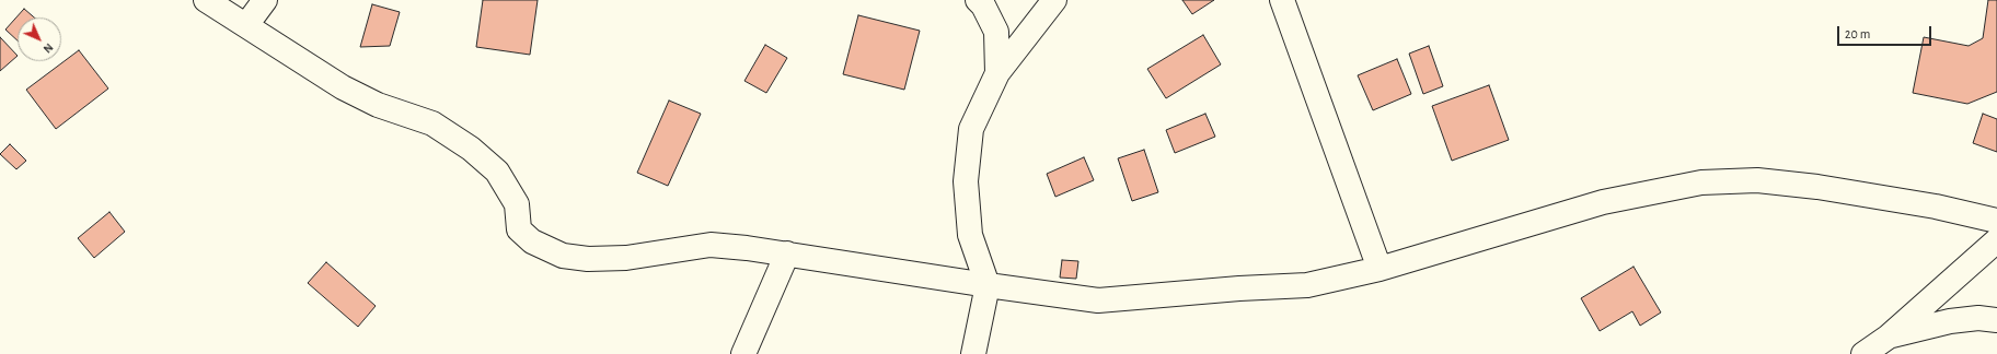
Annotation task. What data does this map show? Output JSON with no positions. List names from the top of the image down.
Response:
{
  "scale_bar": "20 m",
  "north": "bottom right"
}
